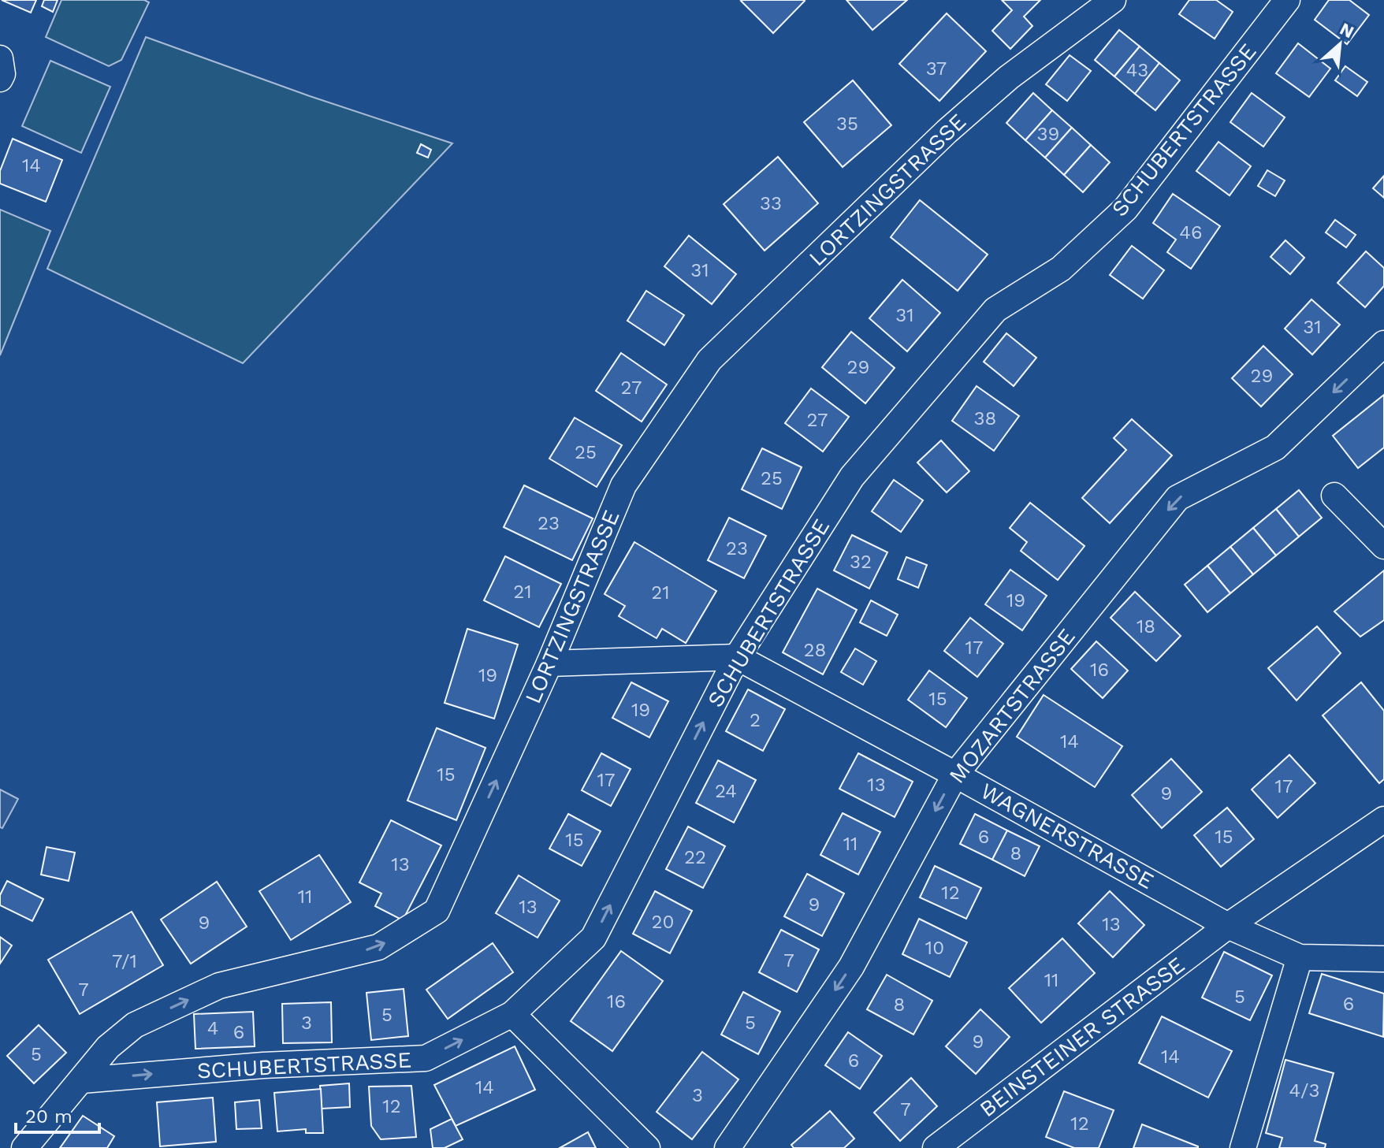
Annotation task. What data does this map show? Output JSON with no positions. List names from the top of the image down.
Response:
{
  "streets": {
    "street": [
      "SCHUBERTSTRASSE",
      "LORTZINGSTRASSE",
      "MOZARTSTRASSE",
      "WAGNERSTRASSE",
      "BEINSTEINER STRASSE"
    ]
  },
  "crossings": [
    ["SCHUBERTSTRASSE", "LORTZINGSTRASSE"],
    ["SCHUBERTSTRASSE", "WAGNERSTRASSE"],
    ["MOZARTSTRASSE", "WAGNERSTRASSE"],
    ["WAGNERSTRASSE", "BEINSTEINER STRASSE"]
  ],
  "one_way": ["SCHUBERTSTRASSE", "LORTZINGSTRASSE", "MOZARTSTRASSE"],
  "house_numbers": [
    "37",
    "43",
    "35",
    "39",
    "14",
    "33",
    "46",
    "31",
    "31",
    "31",
    "29",
    "29",
    "27",
    "38",
    "27",
    "25",
    "25",
    "23",
    "23",
    "32",
    "21",
    "21",
    "19",
    "18",
    "17",
    "28",
    "16",
    "19",
    "15",
    "19",
    "2",
    "14",
    "15",
    "17",
    "13",
    "17",
    "24",
    "9",
    "6",
    "15",
    "15",
    "11",
    "8",
    "22",
    "13",
    "12",
    "11",
    "9",
    "13",
    "20",
    "9",
    "13",
    "10",
    "7",
    "7/1",
    "11",
    "7",
    "5",
    "16",
    "6",
    "8",
    "5",
    "3",
    "5",
    "4",
    "6",
    "9",
    "5",
    "14",
    "6",
    "14",
    "4/3",
    "3",
    "12",
    "7",
    "12"
  ],
  "scale_bar": "20 m",
  "north": "top right"
}
